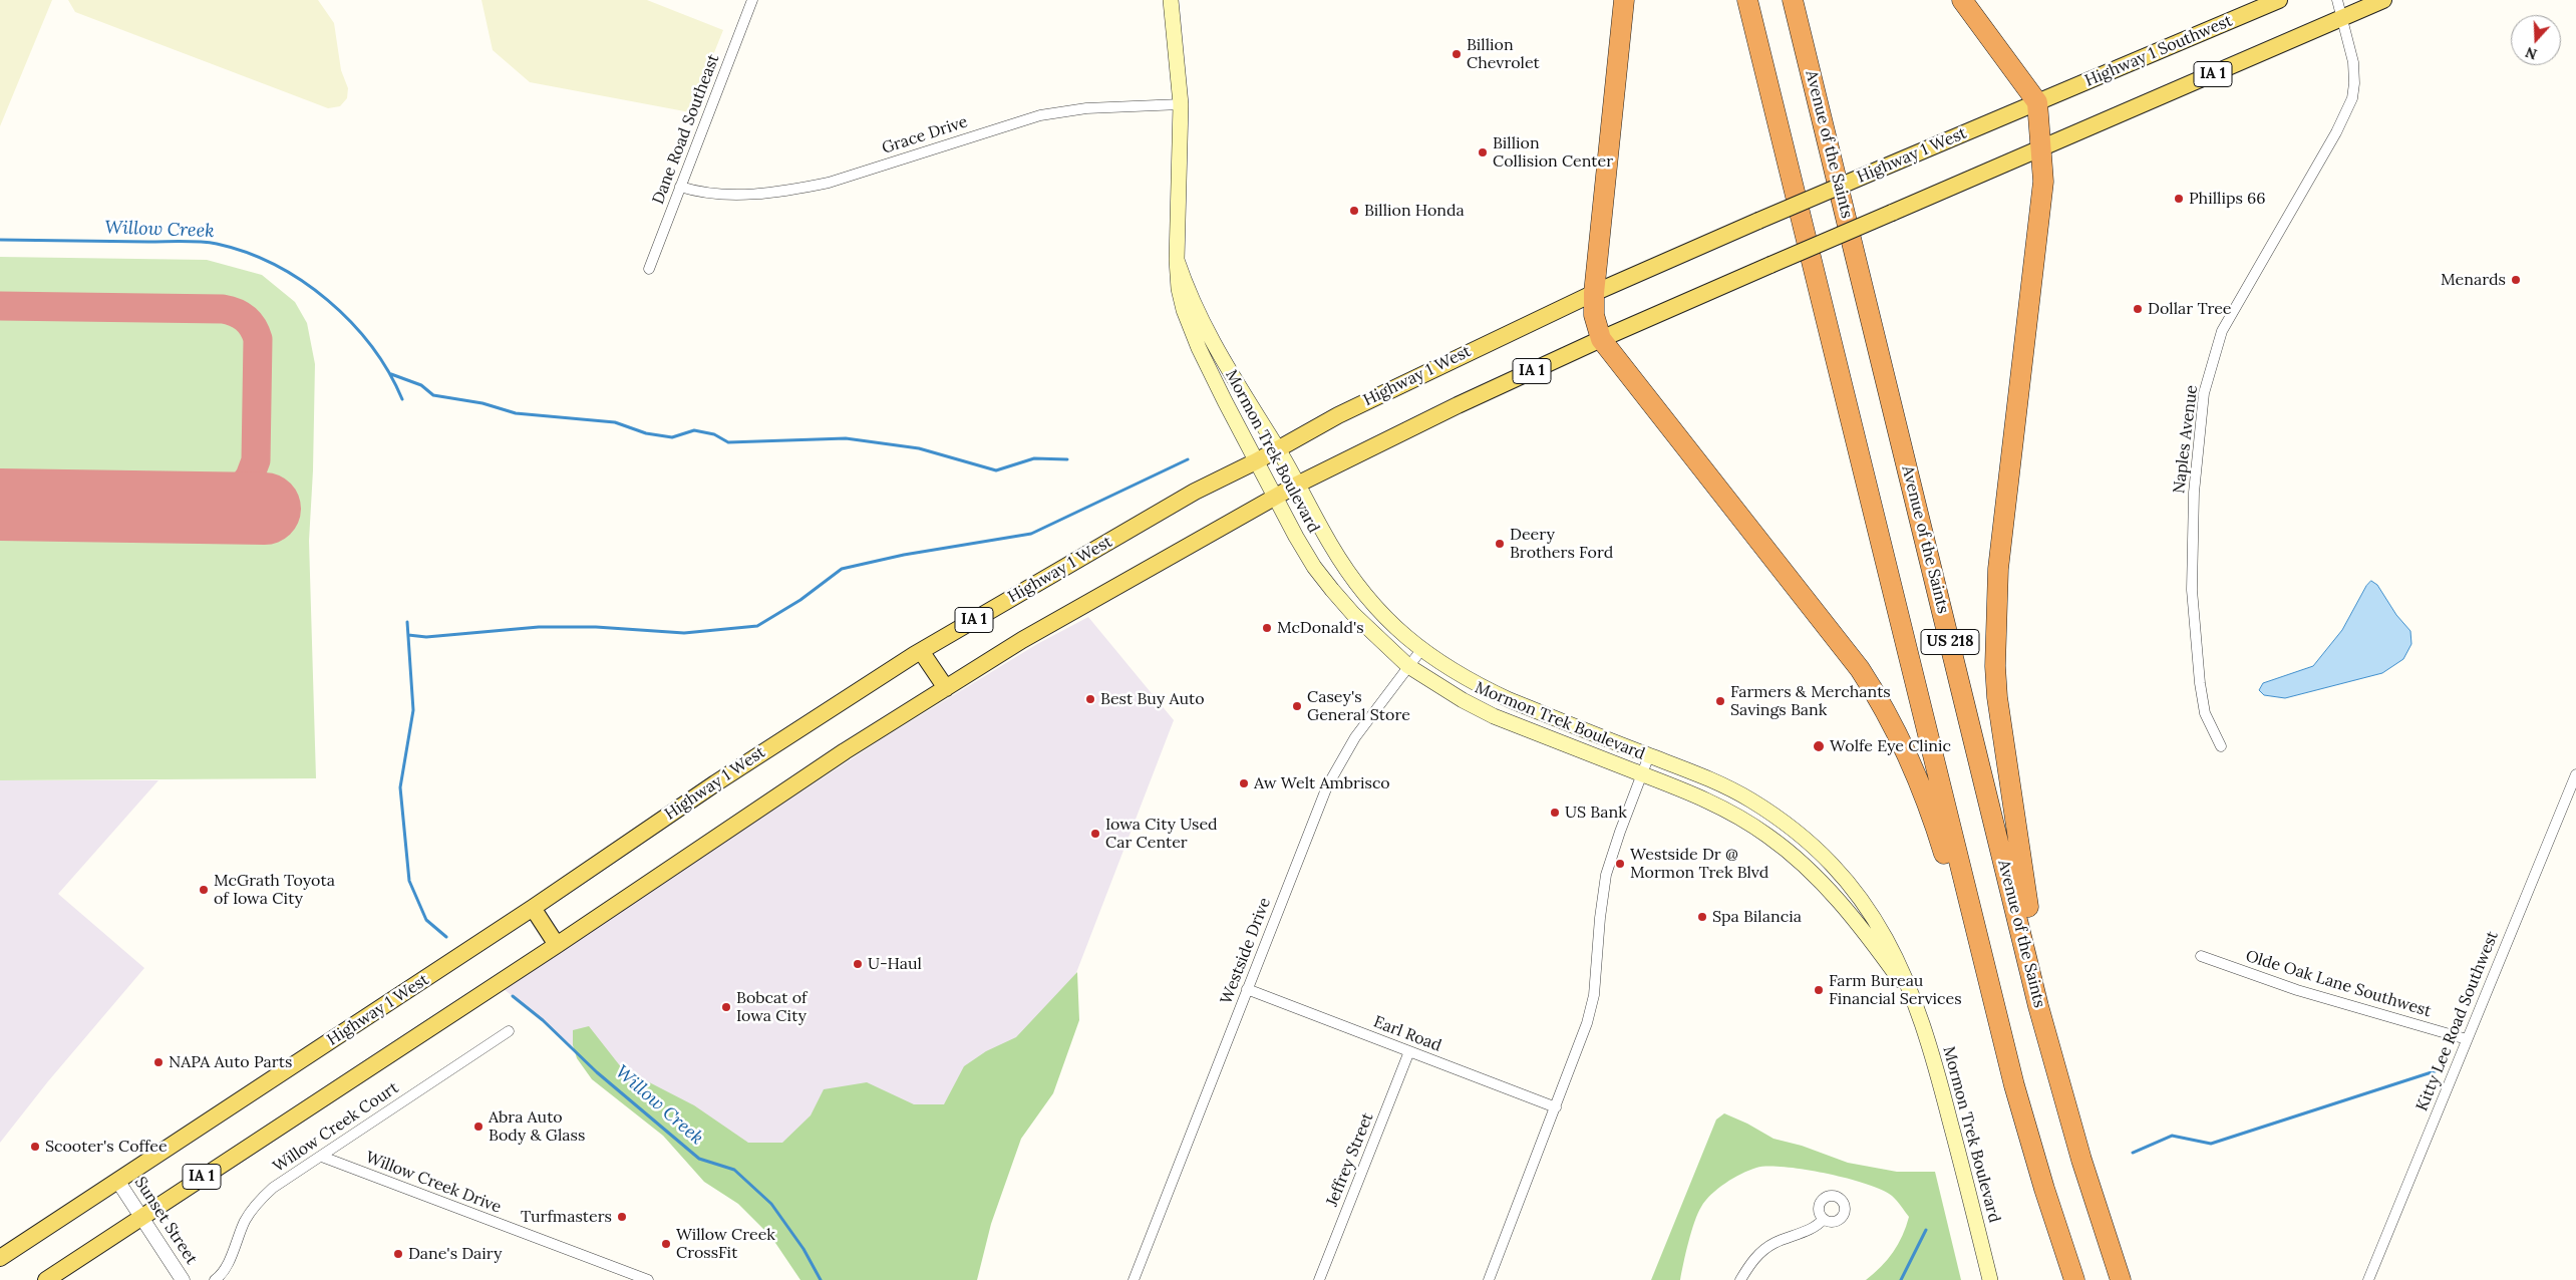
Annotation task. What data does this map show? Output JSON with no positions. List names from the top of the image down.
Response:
{
  "streets": {
    "highway": ["Avenue of the Saints", "US 218"],
    "main road": [
      "Highway 1 Southwest",
      "IA 1",
      "Highway 1 West",
      "Mormon Trek Boulevard"
    ],
    "street": [
      "Dane Road Southeast",
      "Grace Drive",
      "Naples Avenue",
      "Westside Drive",
      "Olde Oak Lane Southwest",
      "Kitty Lee Road Southwest",
      "Earl Road",
      "Willow Creek Court",
      "Jeffrey Street",
      "Willow Creek Drive",
      "Sunset Street"
    ]
  },
  "crossings": [
    ["Highway 1 Southwest", "Highway 1 West"],
    ["IA 1", "Naples Avenue"],
    ["IA 1", "Mormon Trek Boulevard"],
    ["IA 1", "Sunset Street"],
    ["Dane Road Southeast", "Grace Drive"],
    ["Grace Drive", "Mormon Trek Boulevard"],
    ["Highway 1 West", "Mormon Trek Boulevard"],
    ["Highway 1 West", "Sunset Street"],
    ["Mormon Trek Boulevard", "Westside Drive"],
    ["Westside Drive", "Earl Road"],
    ["Olde Oak Lane Southwest", "Kitty Lee Road Southwest"],
    ["Earl Road", "Jeffrey Street"],
    ["Willow Creek Court", "Willow Creek Drive"]
  ],
  "water": ["Willow Creek"],
  "places": [
    "Billion Chevrolet",
    "Billion Collision Center",
    "Phillips 66",
    "Billion Honda",
    "Menards",
    "Dollar Tree",
    "Deery Brothers Ford",
    "McDonald's",
    "Best Buy Auto",
    "Farmers & Merchants Savings Bank",
    "Casey's General Store",
    "Wolfe Eye Clinic",
    "Aw Welt Ambrisco",
    "US Bank",
    "Iowa City Used Car Center",
    "Westside Dr @ Mormon Trek Blvd",
    "McGrath Toyota of Iowa City",
    "Spa Bilancia",
    "U-Haul",
    "Farm Bureau Financial Services",
    "Bobcat of Iowa City",
    "NAPA Auto Parts",
    "Abra Auto Body & Glass",
    "Scooter's Coffee",
    "Turfmasters",
    "Willow Creek CrossFit",
    "Dane's Dairy"
  ],
  "north": "bottom"
}
